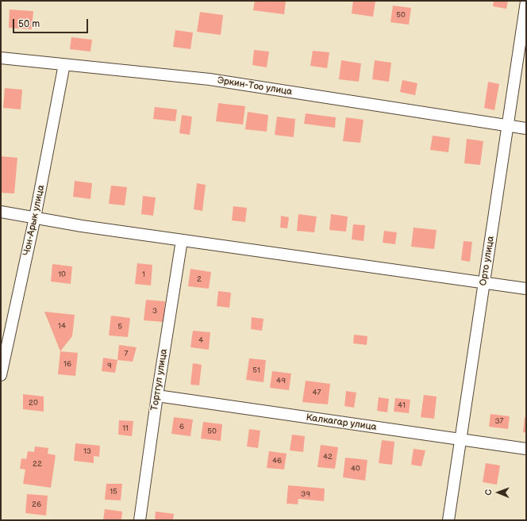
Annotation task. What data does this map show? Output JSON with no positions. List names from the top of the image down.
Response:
{
  "streets": {
    "street": [
      "Эркин-Тоо улица",
      "Чон-Арык улица",
      "Орто улица",
      "Тортгул улица",
      "Калкагар улица"
    ]
  },
  "crossings": [
    ["Эркин-Тоо улица", "Чон-Арык улица"],
    ["Эркин-Тоо улица", "Орто улица"],
    ["Орто улица", "Калкагар улица"],
    ["Тортгул улица", "Калкагар улица"]
  ],
  "house_numbers": [
    "50",
    "10",
    "1",
    "2",
    "3",
    "14",
    "5",
    "4",
    "7",
    "16",
    "9",
    "51",
    "49",
    "47",
    "20",
    "41",
    "37",
    "6",
    "11",
    "50",
    "13",
    "42",
    "46",
    "22",
    "40",
    "15",
    "39",
    "26"
  ],
  "scale_bar": "50 m",
  "north": "left"
}
